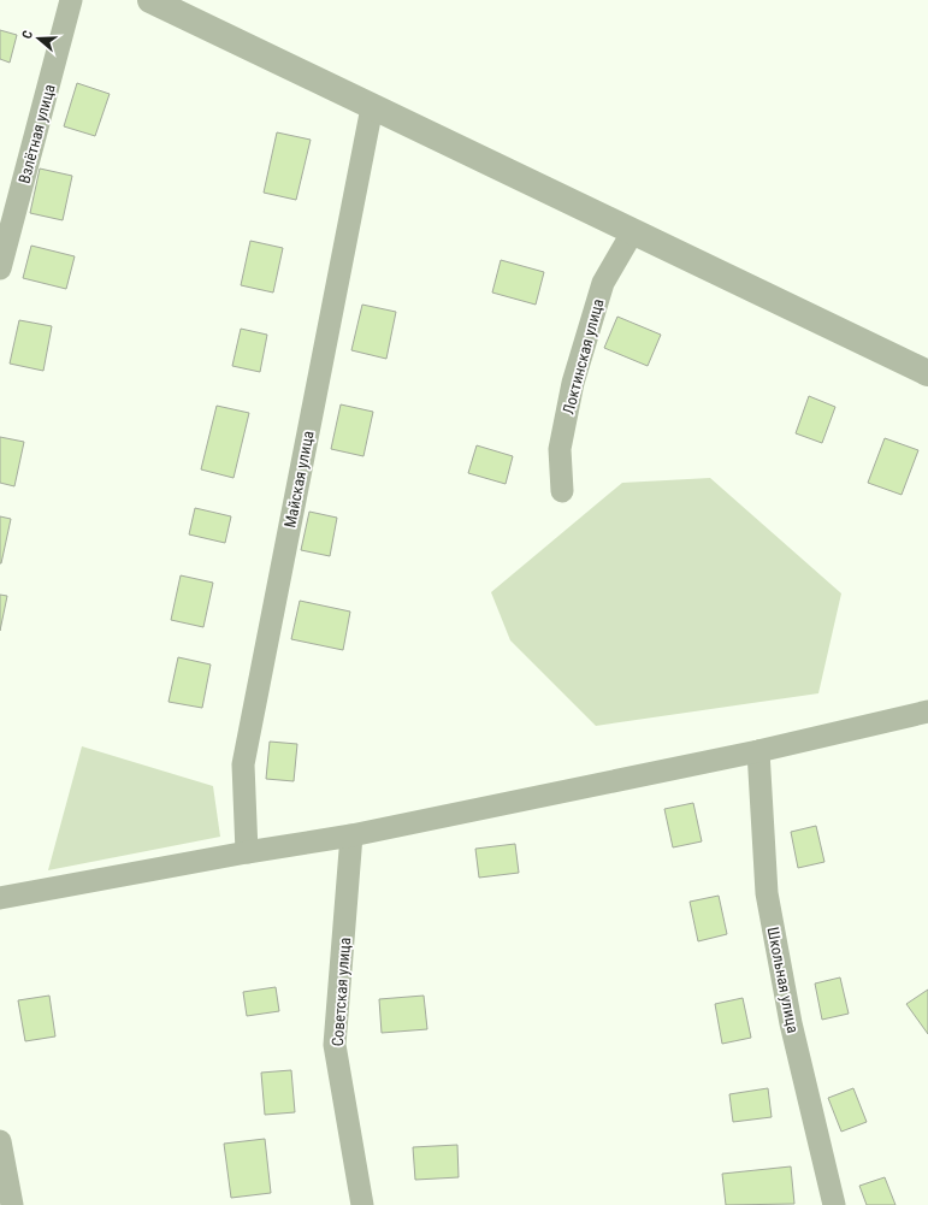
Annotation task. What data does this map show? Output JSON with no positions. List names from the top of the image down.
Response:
{
  "streets": {
    "street": [
      "Взлётная улица",
      "Локтинская улица",
      "Майская улица",
      "Школьная улица",
      "Советская улица"
    ]
  },
  "north": "left"
}
